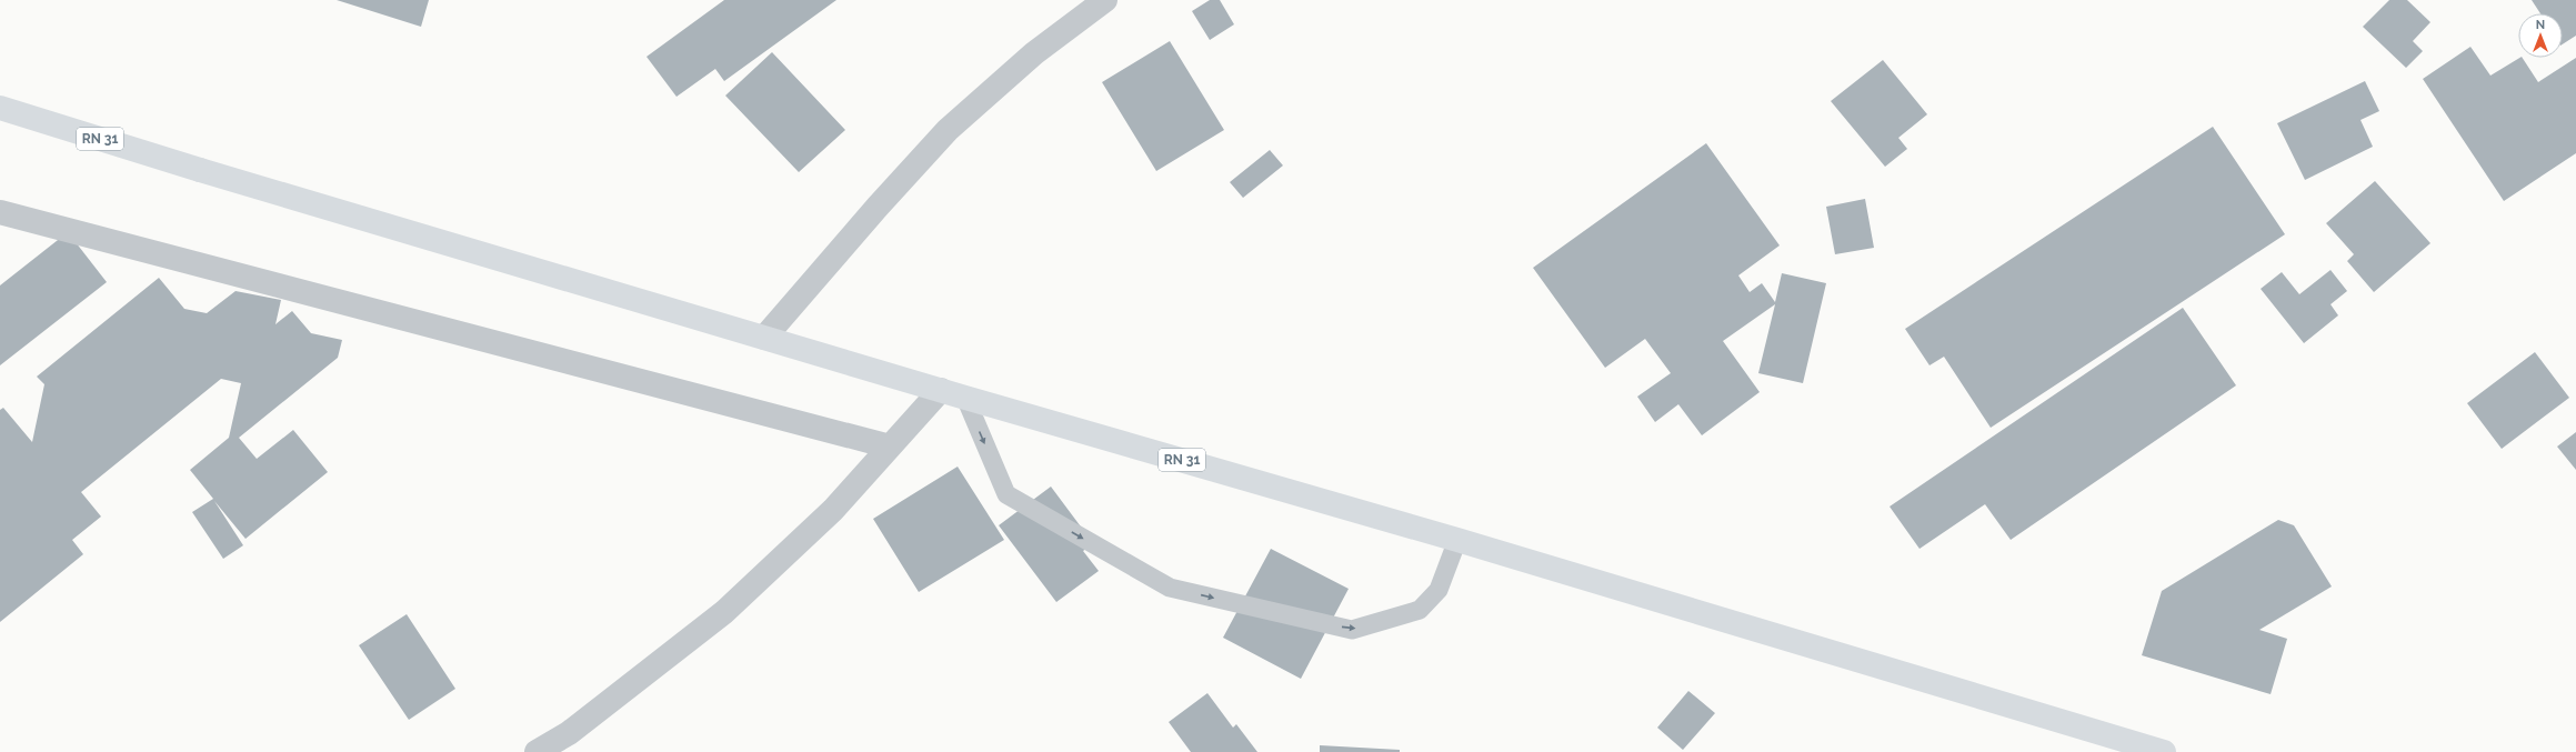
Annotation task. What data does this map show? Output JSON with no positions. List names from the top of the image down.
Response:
{
  "streets": {
    "main road": ["RN 31"]
  },
  "north": "top"
}
